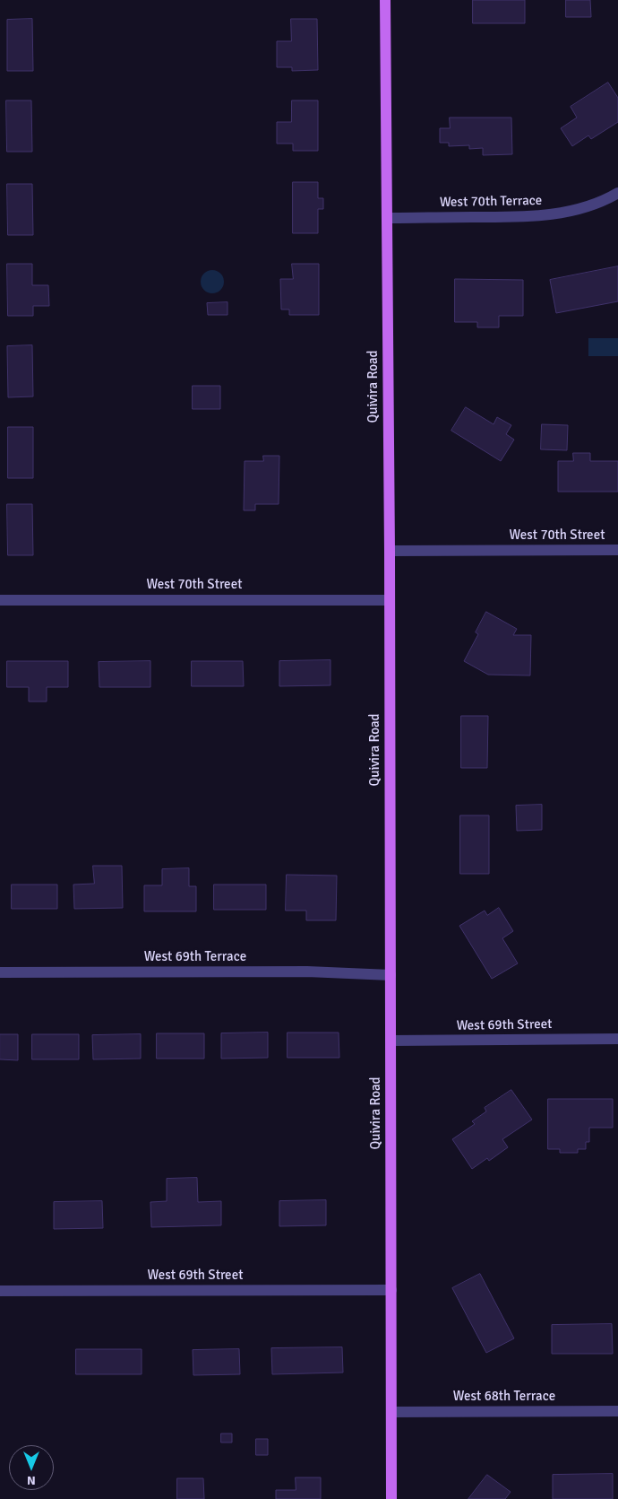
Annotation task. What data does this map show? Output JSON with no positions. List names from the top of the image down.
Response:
{
  "streets": {
    "main road": ["Quivira Road"],
    "street": [
      "West 70th Terrace",
      "West 70th Street",
      "West 69th Terrace",
      "West 69th Street",
      "West 68th Terrace"
    ]
  },
  "crossings": [
    ["West 70th Terrace", "Quivira Road"],
    ["Quivira Road", "West 70th Street"],
    ["Quivira Road", "West 69th Terrace"],
    ["Quivira Road", "West 69th Street"],
    ["Quivira Road", "West 68th Terrace"]
  ],
  "north": "bottom"
}
